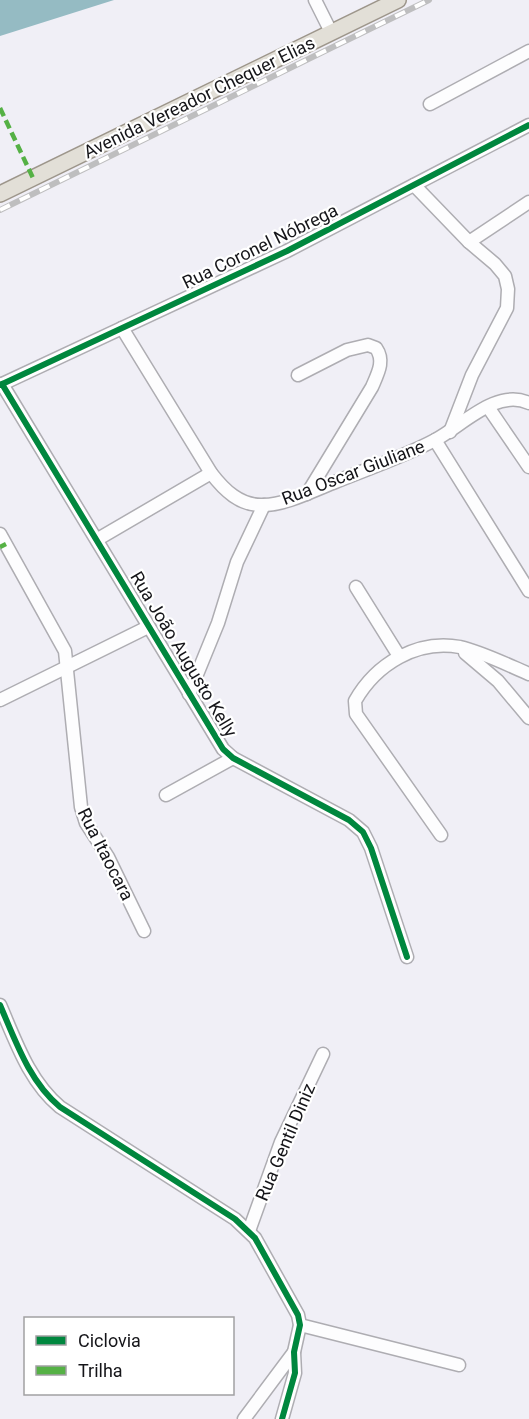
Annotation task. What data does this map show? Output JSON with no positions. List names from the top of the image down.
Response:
{
  "streets": {
    "main road": ["Avenida Vereador Chequer Elias"],
    "street": [
      "Rua Coronel Nóbrega",
      "Rua Oscar Giuliane",
      "Rua João Augusto Kelly",
      "Rua Itaocara",
      "Rua Gentil Diniz"
    ]
  },
  "crossings": [
    ["Rua Coronel Nóbrega", "Rua Oscar Giuliane"],
    ["Rua Coronel Nóbrega", "Rua João Augusto Kelly"]
  ],
  "legend": ["Ciclovia", "Trilha"]
}
